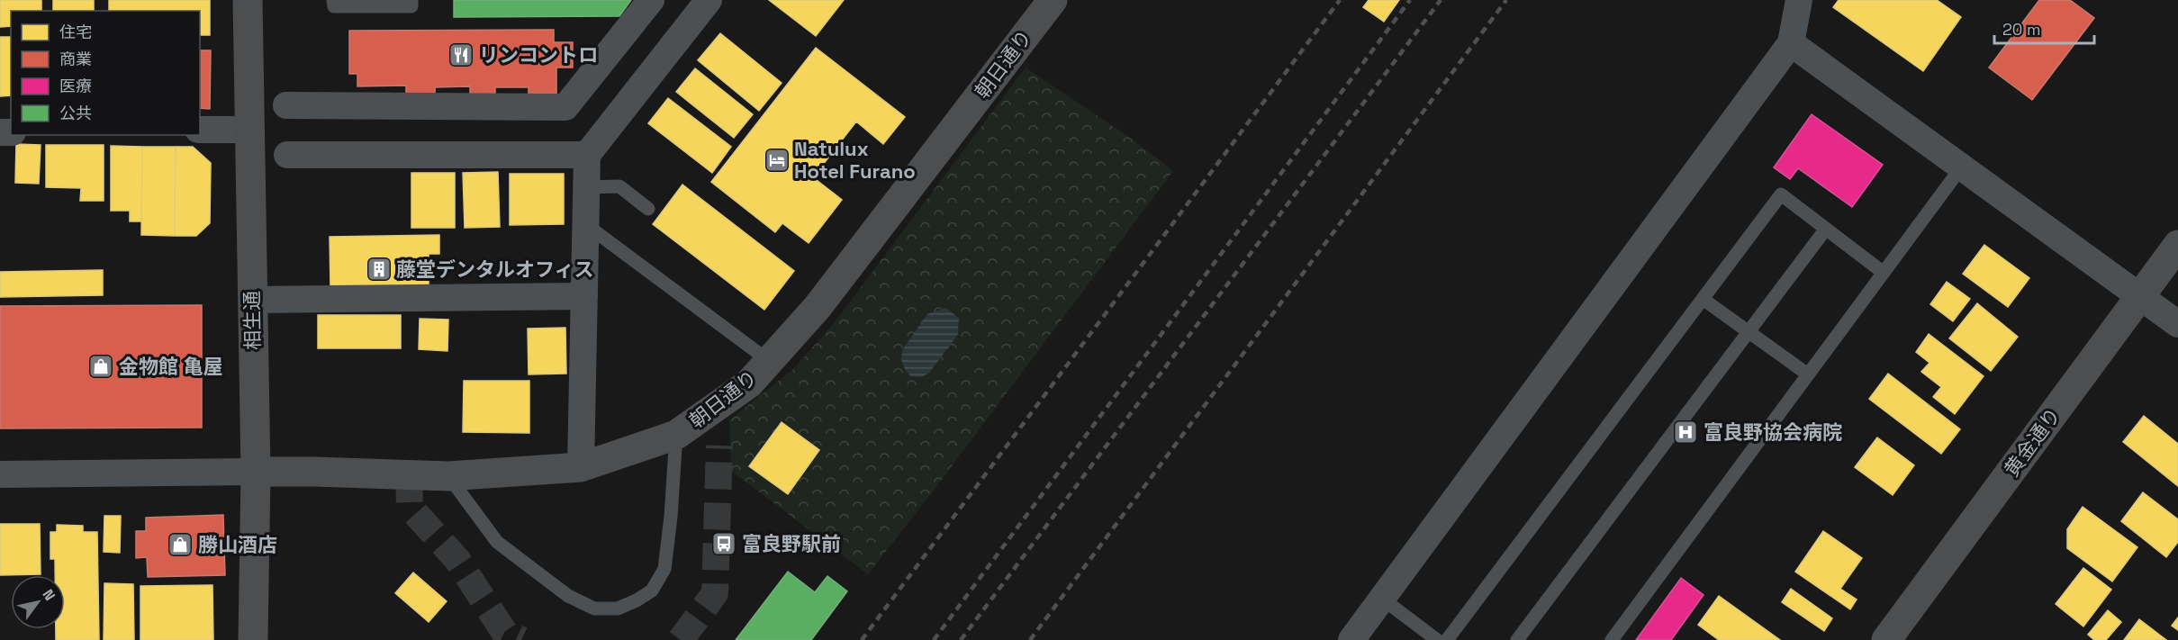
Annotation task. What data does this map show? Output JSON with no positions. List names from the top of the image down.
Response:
{
  "streets": {
    "street": ["朝日通り", "相生通", "黄金通り"]
  },
  "crossings": [
    ["朝日通り", "相生通"]
  ],
  "places": {
    "restaurant": ["リンコントロ"],
    "hotel": ["Natulux Hotel Furano"],
    "building": ["藤堂デンタルオフィス"],
    "shop": ["金物館 亀屋", "勝山酒店"],
    "hospital": ["富良野協会病院"],
    "bus stop": ["富良野駅前"]
  },
  "legend": [
    "住宅",
    "商業",
    "医療",
    "公共"
  ],
  "scale_bar": "20 m",
  "north": "top right"
}
